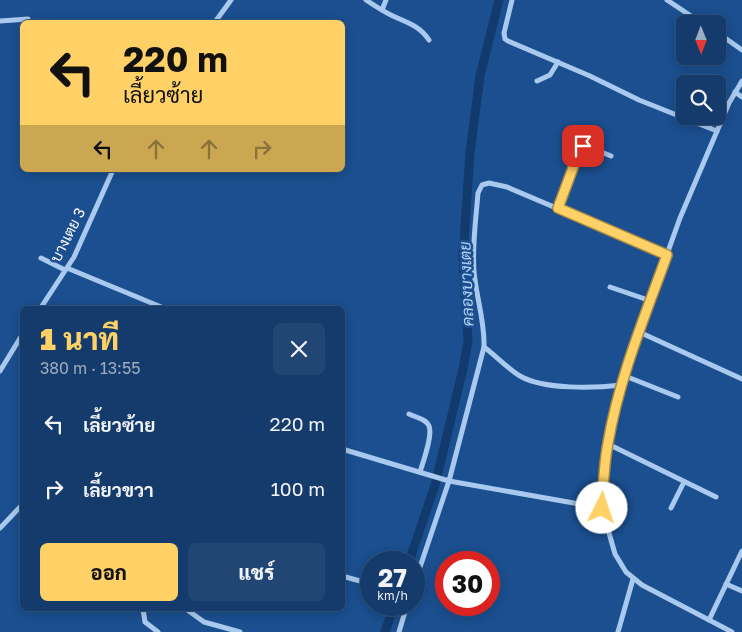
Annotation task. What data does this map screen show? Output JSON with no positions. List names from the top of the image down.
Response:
{
  "streets": {
    "street": ["บางเตย 3"]
  },
  "water": ["คลองบางเตย"],
  "north": "bottom",
  "page": {
    "turn": ["220 m", "เลี้ยวซ้าย"],
    "heading": ["1 นาที", "380 m · 13:55"],
    "list": [
      {
        "name": "เลี้ยวซ้าย",
        "value": "220 m"
      },
      {
        "name": "เลี้ยวขวา",
        "value": "100 m"
      }
    ],
    "buttons": ["ออก", "แชร์"],
    "speed": "27 km/h",
    "limit": "30"
  }
}
